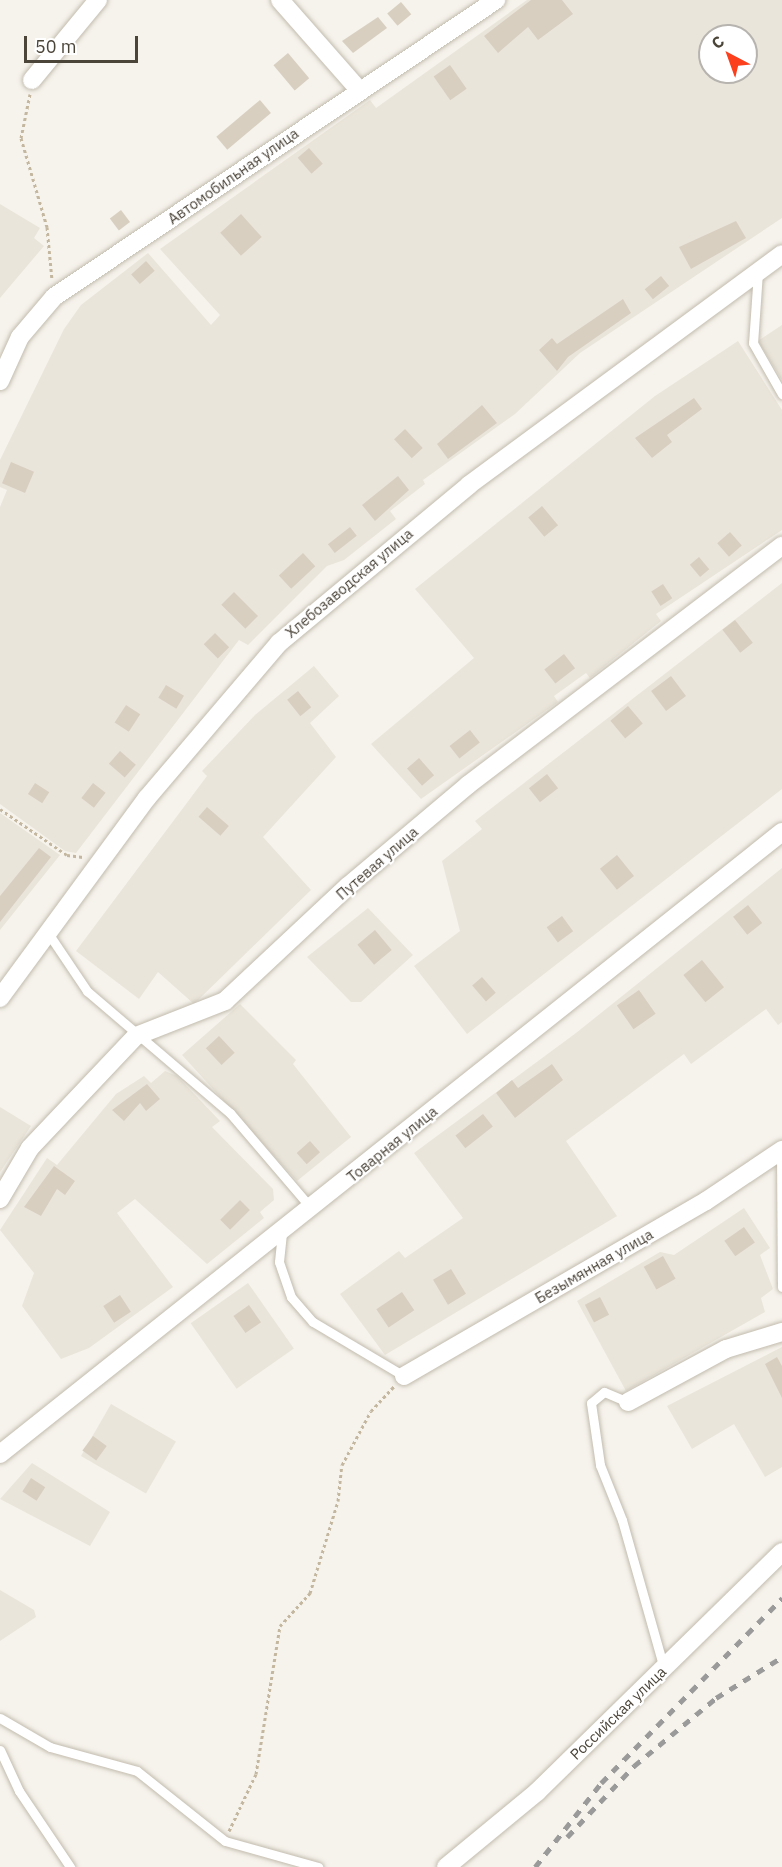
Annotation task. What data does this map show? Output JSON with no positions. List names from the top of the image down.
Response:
{
  "streets": {
    "street": [
      "Автомобильная улица",
      "Хлебозаводская улица",
      "Путевая улица",
      "Товарная улица",
      "Безымянная улица",
      "Российская улица"
    ]
  },
  "scale_bar": "50 m",
  "north": "top left"
}
